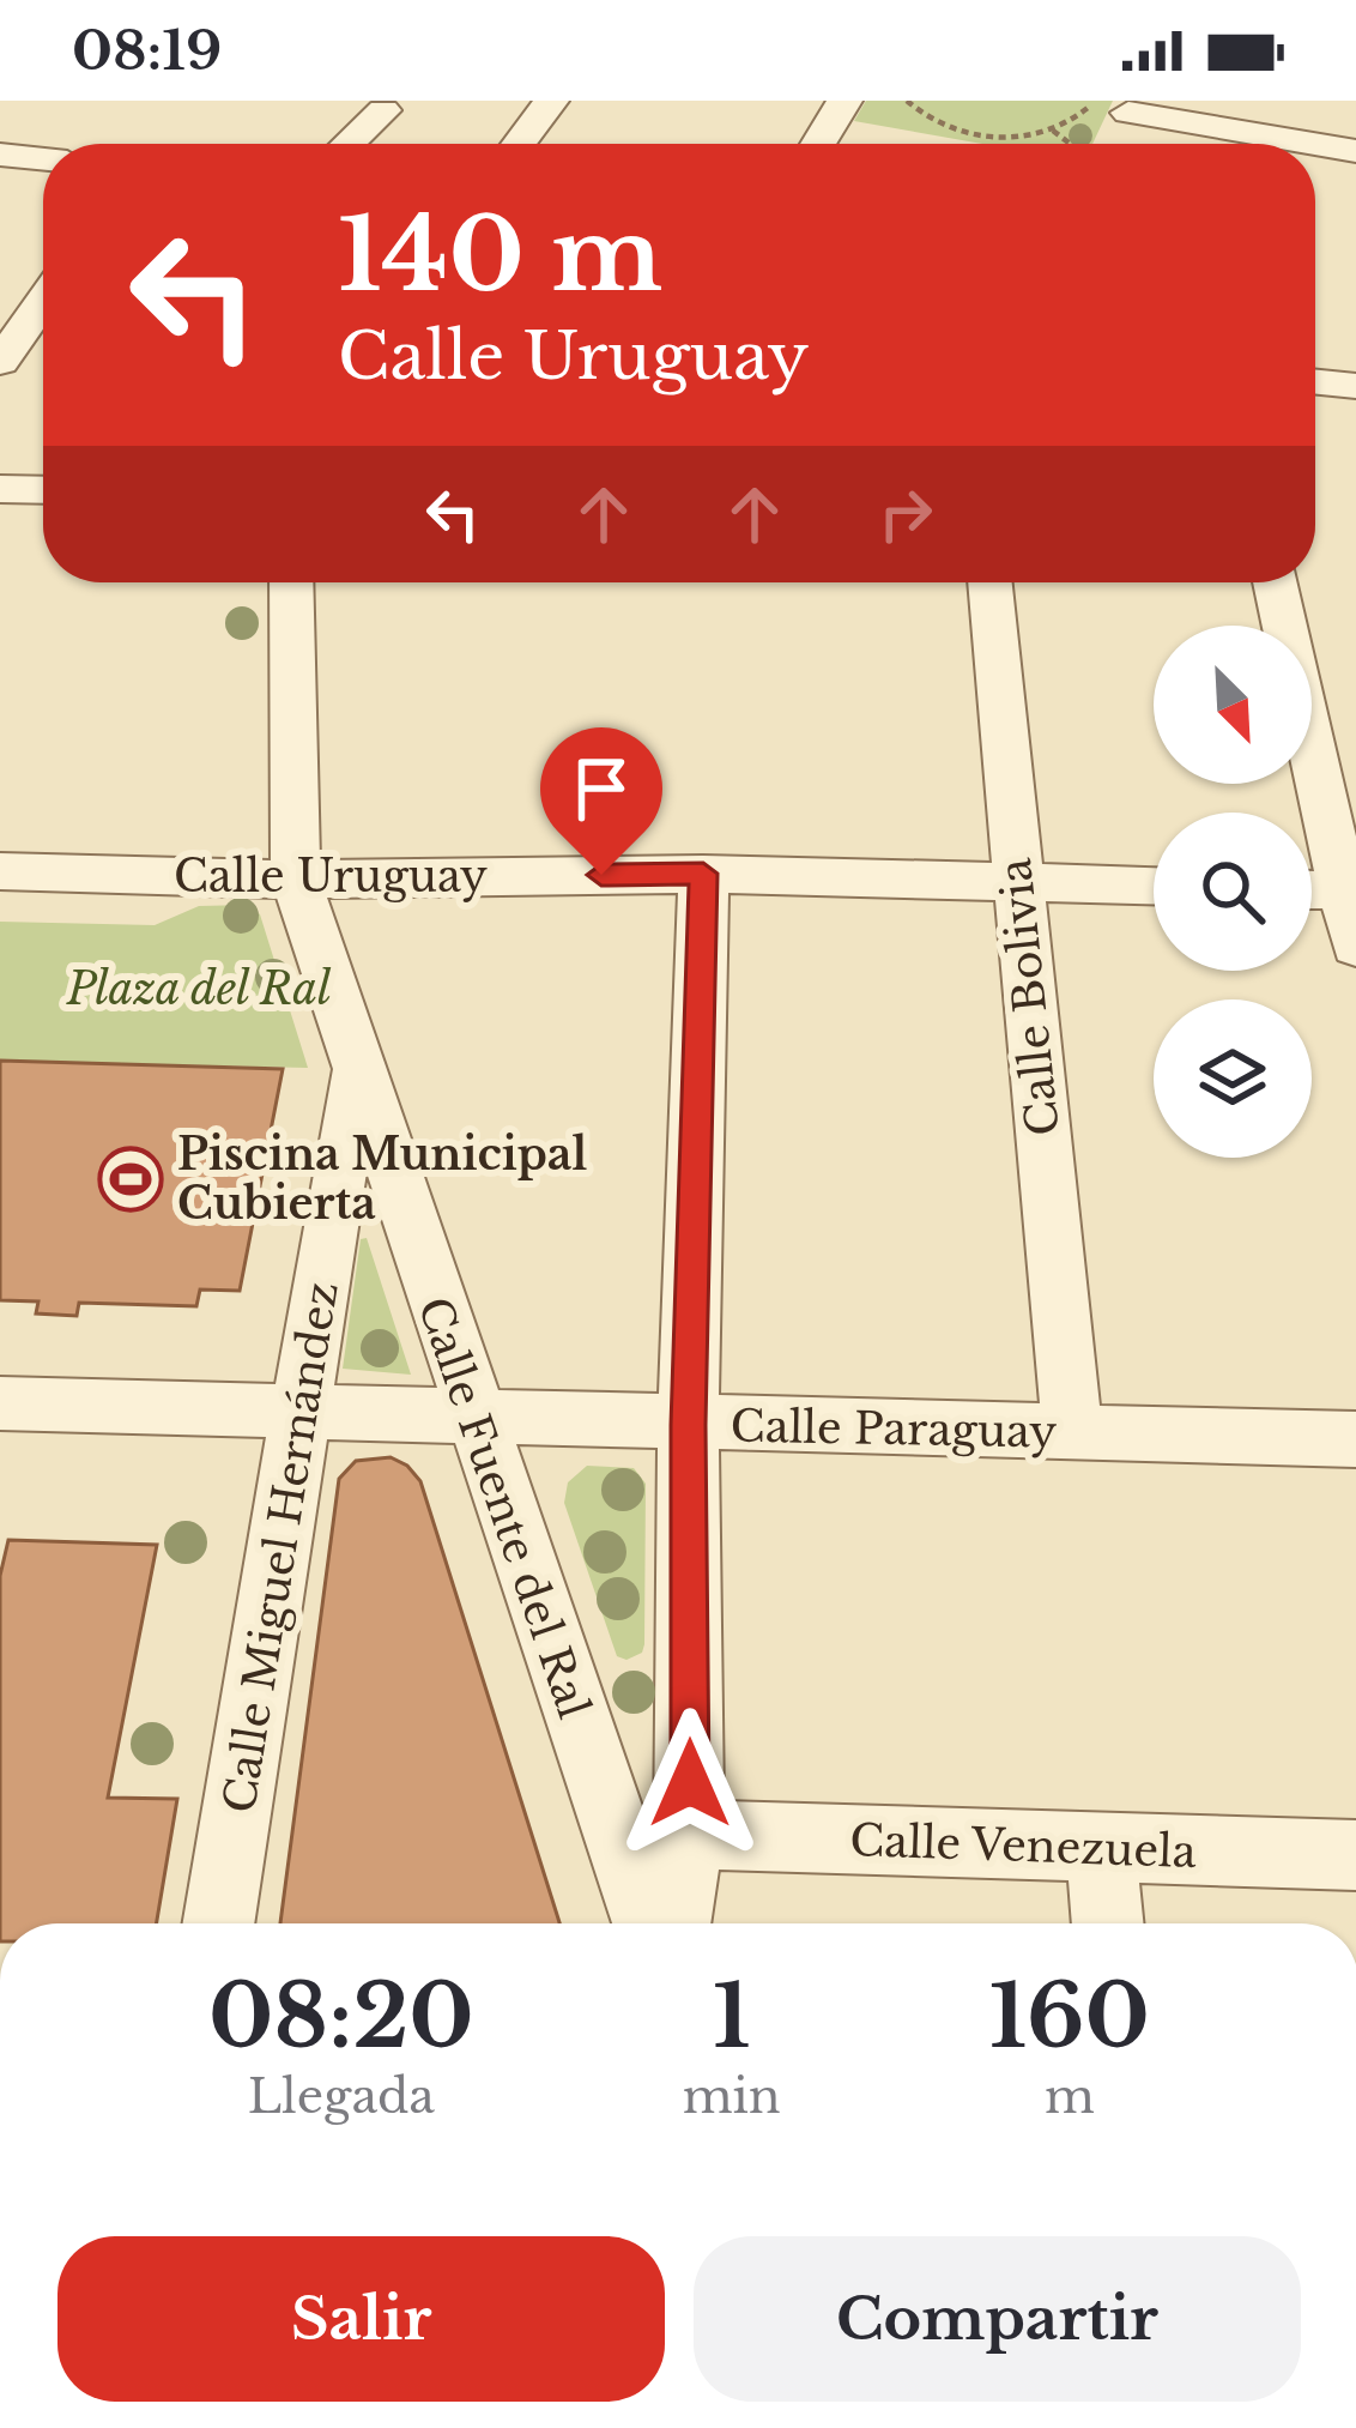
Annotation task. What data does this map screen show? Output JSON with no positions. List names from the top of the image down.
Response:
{
  "streets": {
    "street": [
      "Calle Uruguay",
      "Calle Bolivia",
      "Calle Paraguay",
      "Calle Fuente del Ral",
      "Calle Miguel Hernández",
      "Calle Venezuela"
    ]
  },
  "crossings": [
    ["Calle Uruguay", "Calle Bolivia"],
    ["Calle Uruguay", "Calle Fuente del Ral"],
    ["Calle Bolivia", "Calle Paraguay"],
    ["Calle Paraguay", "Calle Fuente del Ral"],
    ["Calle Paraguay", "Calle Miguel Hernández"],
    ["Calle Fuente del Ral", "Calle Miguel Hernández"]
  ],
  "parks": ["Plaza del Ral"],
  "places": {
    "sports": ["Piscina Municipal Cubierta"]
  },
  "north": "bottom right",
  "page": {
    "status": "08:19",
    "turn": ["140 m", "Calle Uruguay"],
    "eta": [
      "08:20",
      "Llegada",
      "1",
      "min",
      "160",
      "m"
    ],
    "buttons": ["Salir", "Compartir"]
  }
}
